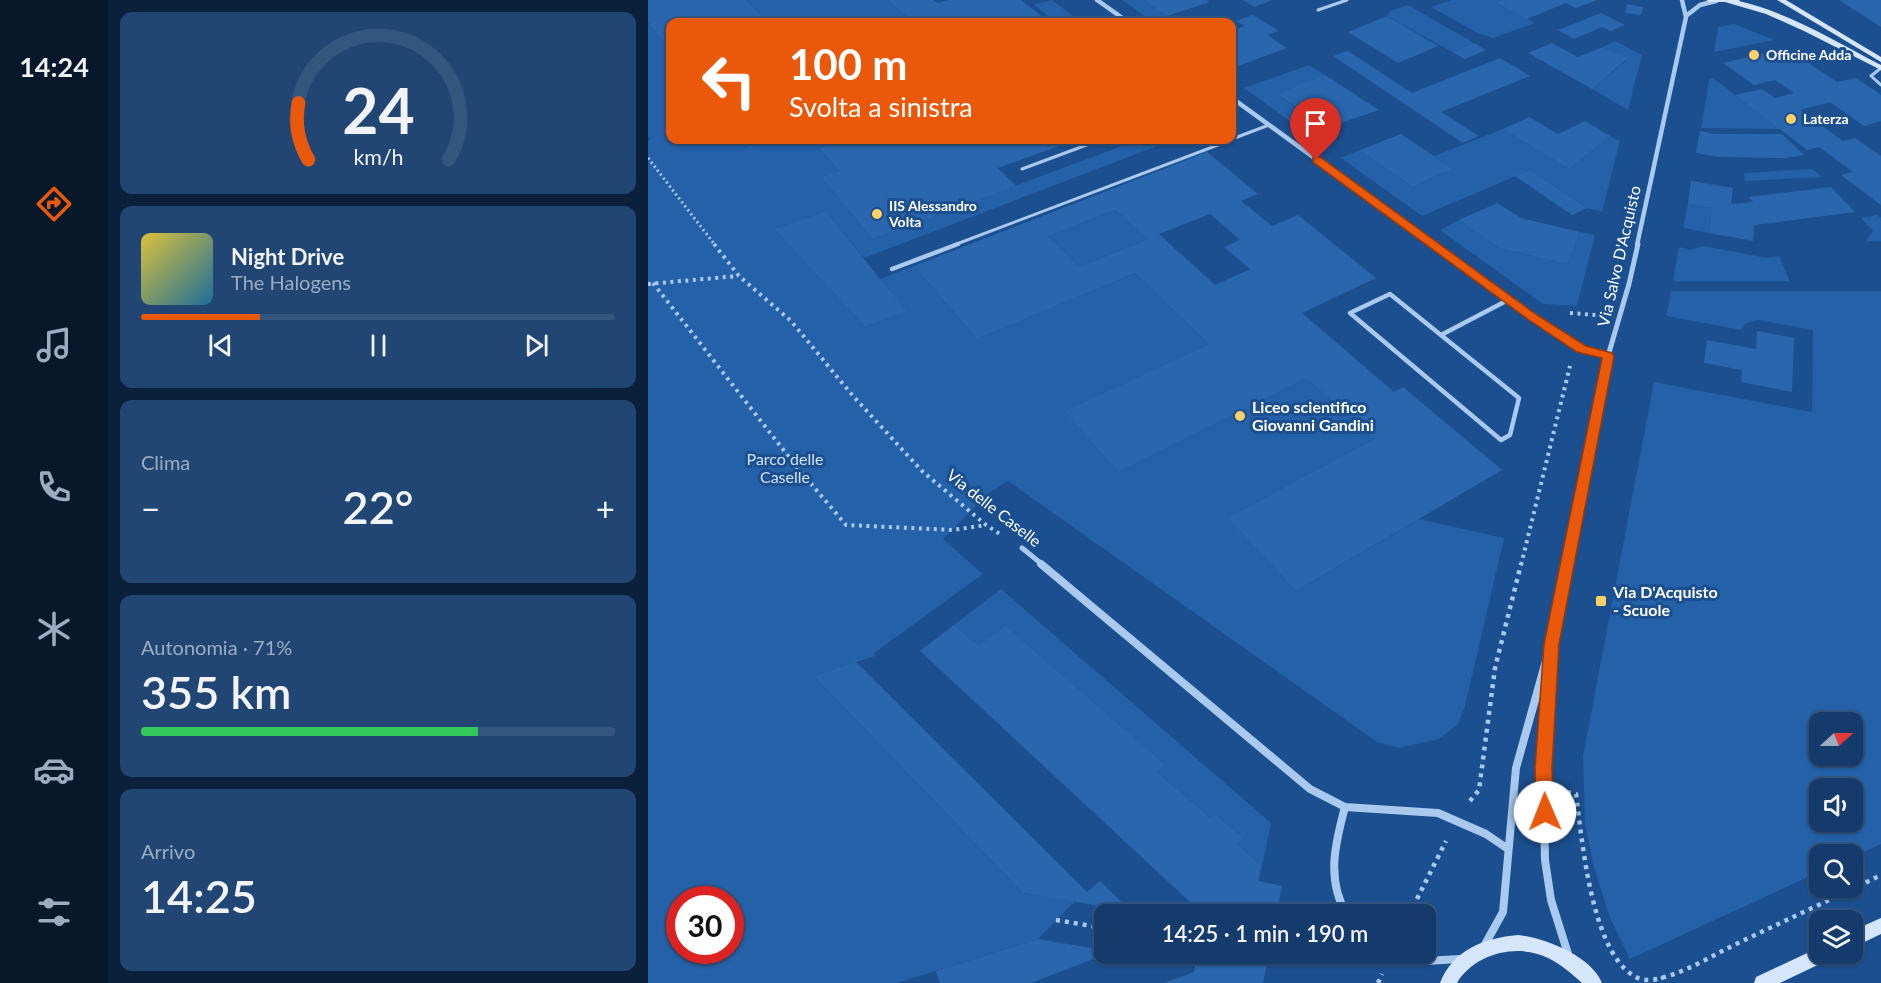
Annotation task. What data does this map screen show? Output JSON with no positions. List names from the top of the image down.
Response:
{
  "streets": {
    "street": ["Via Salvo D'Acquisto", "Via delle Caselle"]
  },
  "crossings": [
    ["Via Salvo D'Acquisto", "Via delle Caselle"]
  ],
  "parks": ["Parco delle Caselle"],
  "places": {
    "other": [
      "Officine Adda",
      "Laterza",
      "IIS Alessandro Volta",
      "Liceo scientifico Giovanni Gandini"
    ],
    "transit": ["Via D'Acquisto - Scuole"]
  },
  "north": "right",
  "page": {
    "tabs": "14:24",
    "turn": ["100 m", "Svolta a sinistra"],
    "song": ["Night Drive", "The Halogens"],
    "tile": [
      "Clima",
      ["Autonomia · 71%", "355 km"],
      ["Arrivo", "14:25"]
    ],
    "heat": ["−", "22°", "+"],
    "limit": "30",
    "trip": "14:25 · 1 min · 190 m",
    "gauge": ["24", "km/h"]
  }
}
